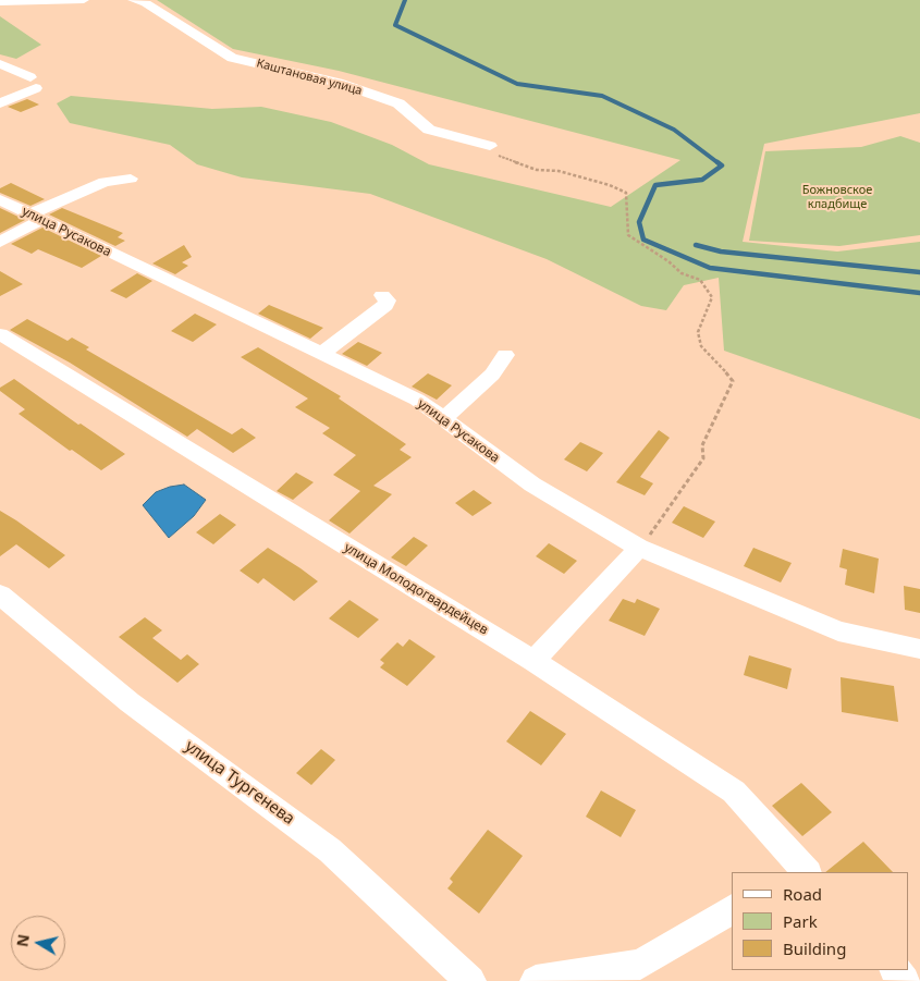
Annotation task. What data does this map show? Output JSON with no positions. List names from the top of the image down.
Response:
{
  "streets": {
    "street": [
      "Каштановая улица",
      "улица Русакова",
      "улица Молодогвардейцев",
      "улица Тургенева"
    ]
  },
  "parks": ["Божновское кладбище"],
  "legend": ["Road", "Park", "Building"],
  "north": "left"
}
